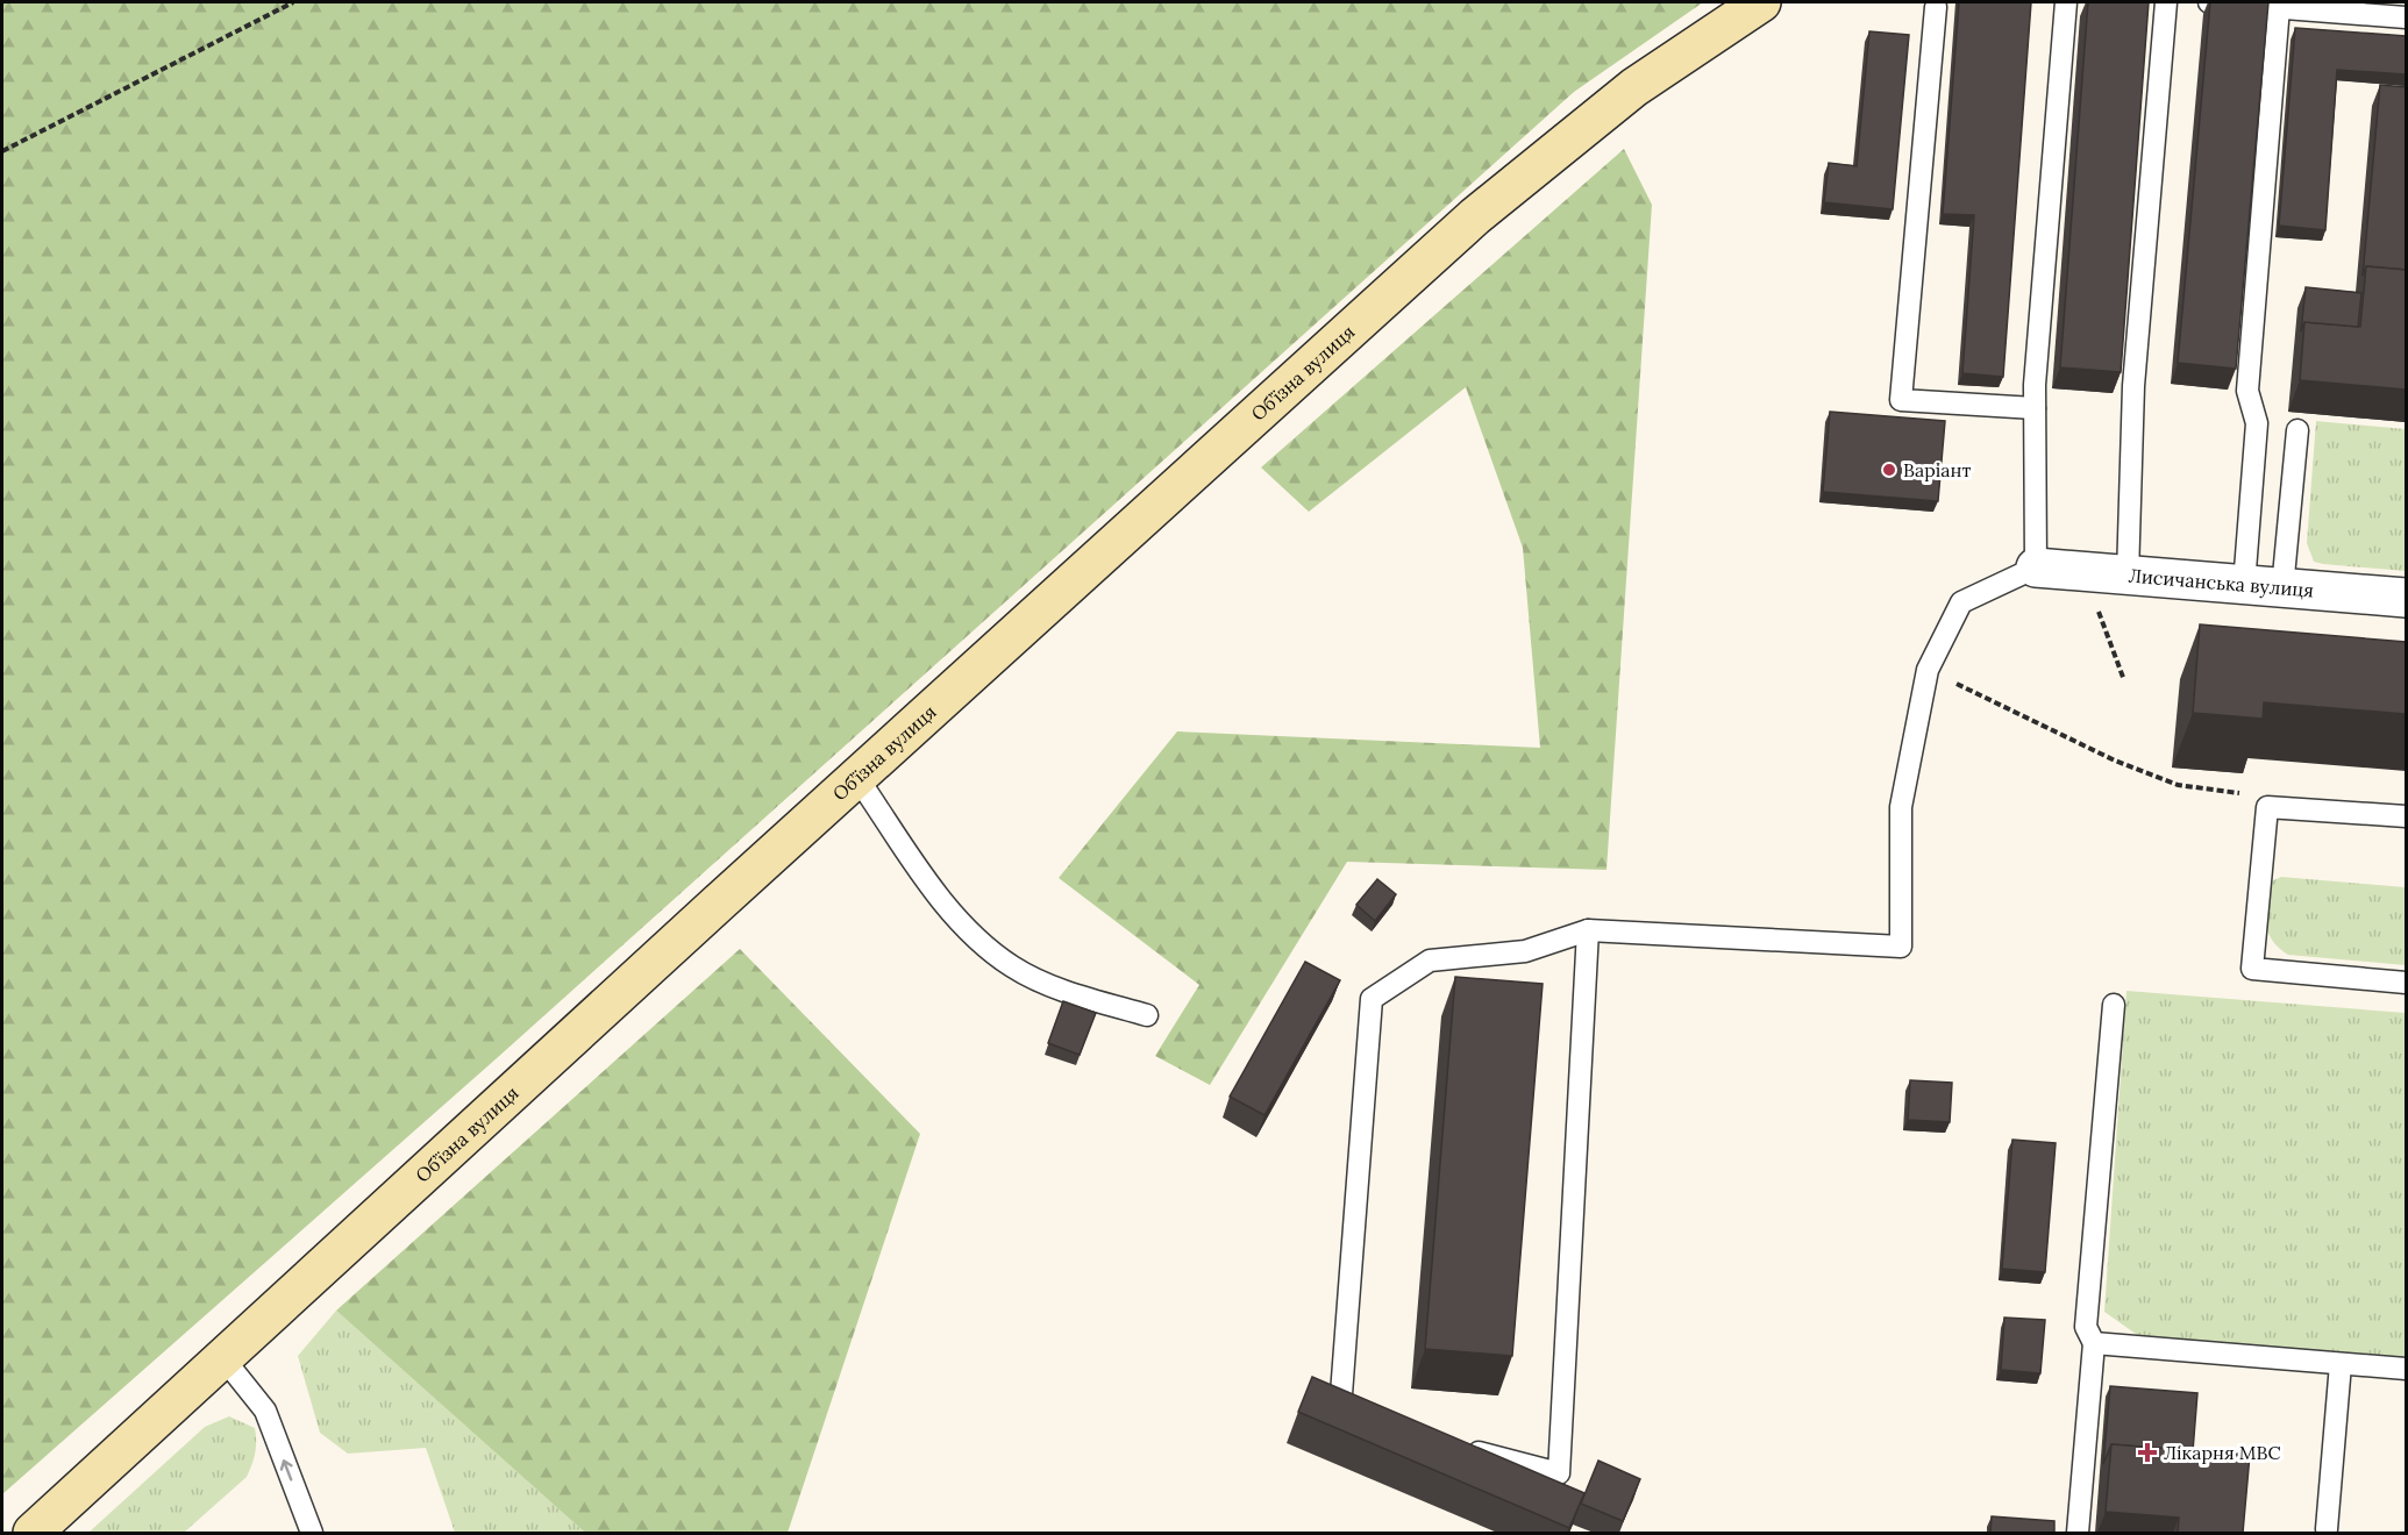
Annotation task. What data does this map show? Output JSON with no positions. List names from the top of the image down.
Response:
{
  "streets": {
    "main road": ["Об’їзна вулиця"],
    "street": ["Лисичанська вулиця"]
  },
  "places": {
    "other": ["Варіант"],
    "health": ["Лікарня МВС"]
  }
}
